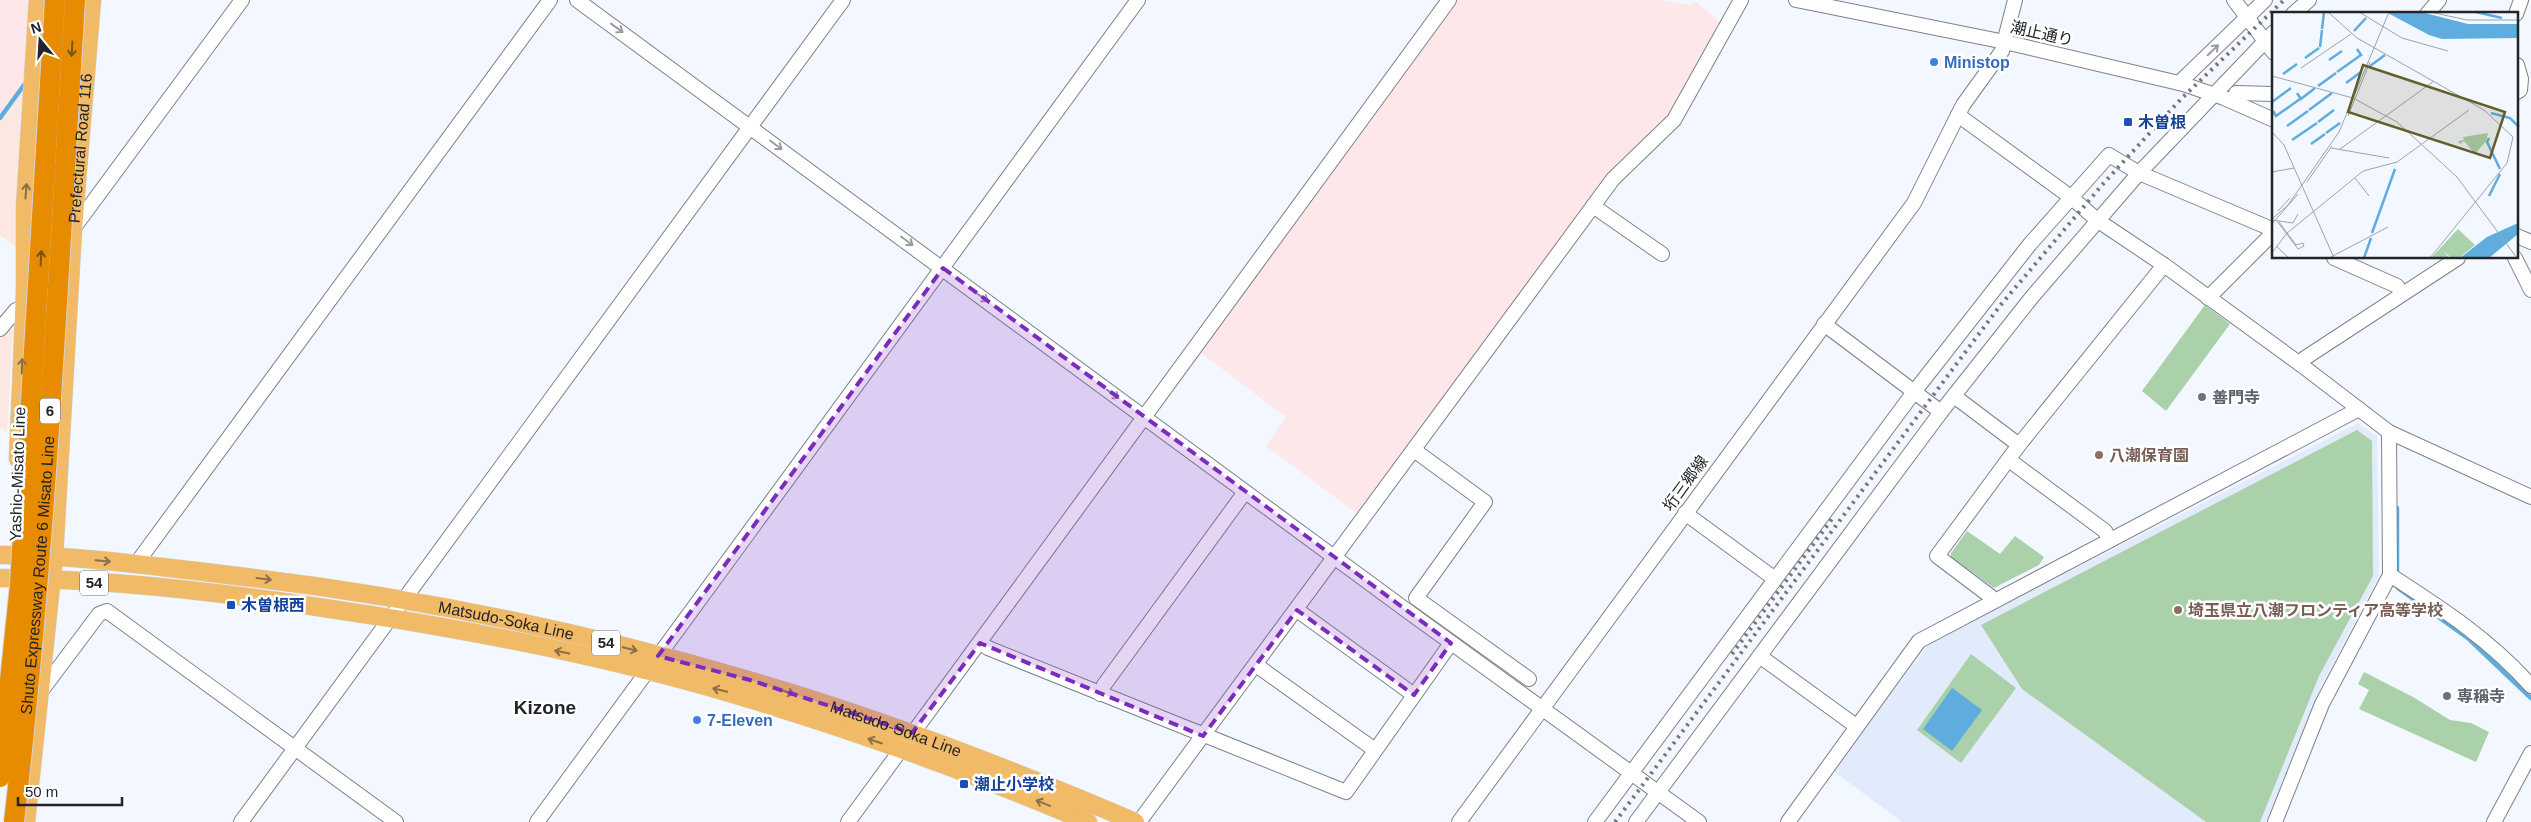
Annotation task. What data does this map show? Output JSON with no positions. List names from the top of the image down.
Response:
{
  "streets": {
    "highway": ["6", "Shuto Expressway Route 6 Misato Line"],
    "main road": [
      "Prefectural Road 116",
      "Yashio-Misato Line",
      "54",
      "Matsudo-Soka Line"
    ],
    "street": ["潮止通り", "垳三郷線"]
  },
  "crossings": [
    ["潮止通り", "垳三郷線"],
    ["Yashio-Misato Line", "Matsudo-Soka Line"]
  ],
  "districts": ["Kizone"],
  "places": {
    "other": [
      "Ministop",
      "善門寺",
      "八潮保育園",
      "埼玉県立八潮フロンティア高等学校",
      "専稱寺",
      "7-Eleven"
    ],
    "transit": ["木曽根", "木曽根西", "潮止小学校"]
  },
  "scale_bar": "50 m",
  "north": "top"
}
